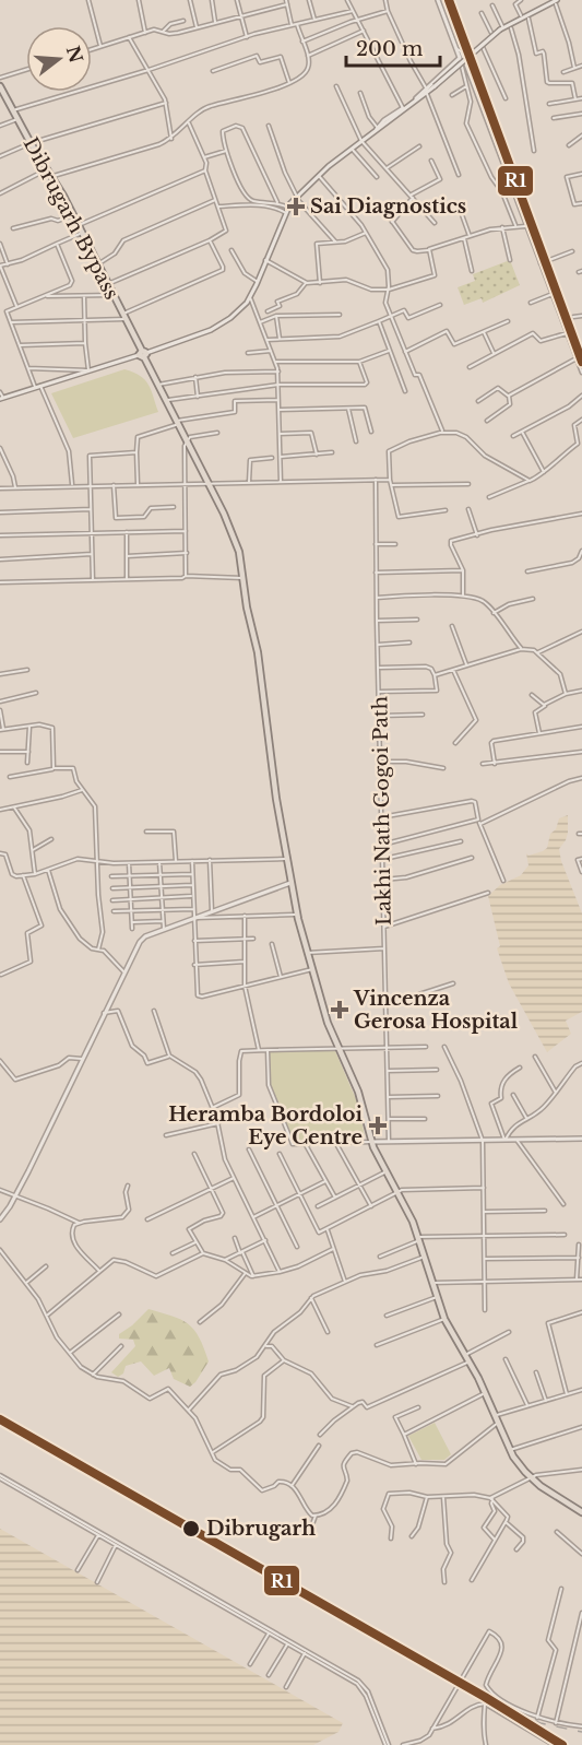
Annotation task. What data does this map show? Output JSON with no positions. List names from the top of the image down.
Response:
{
  "streets": {
    "main road": ["Dibrugarh Bypass"],
    "street": ["Lakhi Nath Gogoi Path"]
  },
  "places": {
    "health": ["Sai Diagnostics", "Vincenza Gerosa Hospital", "Heramba Bordoloi Eye Centre"],
    "other": ["Dibrugarh"]
  },
  "lines": ["transit line R1"],
  "scale_bar": "200 m",
  "north": "right"
}
